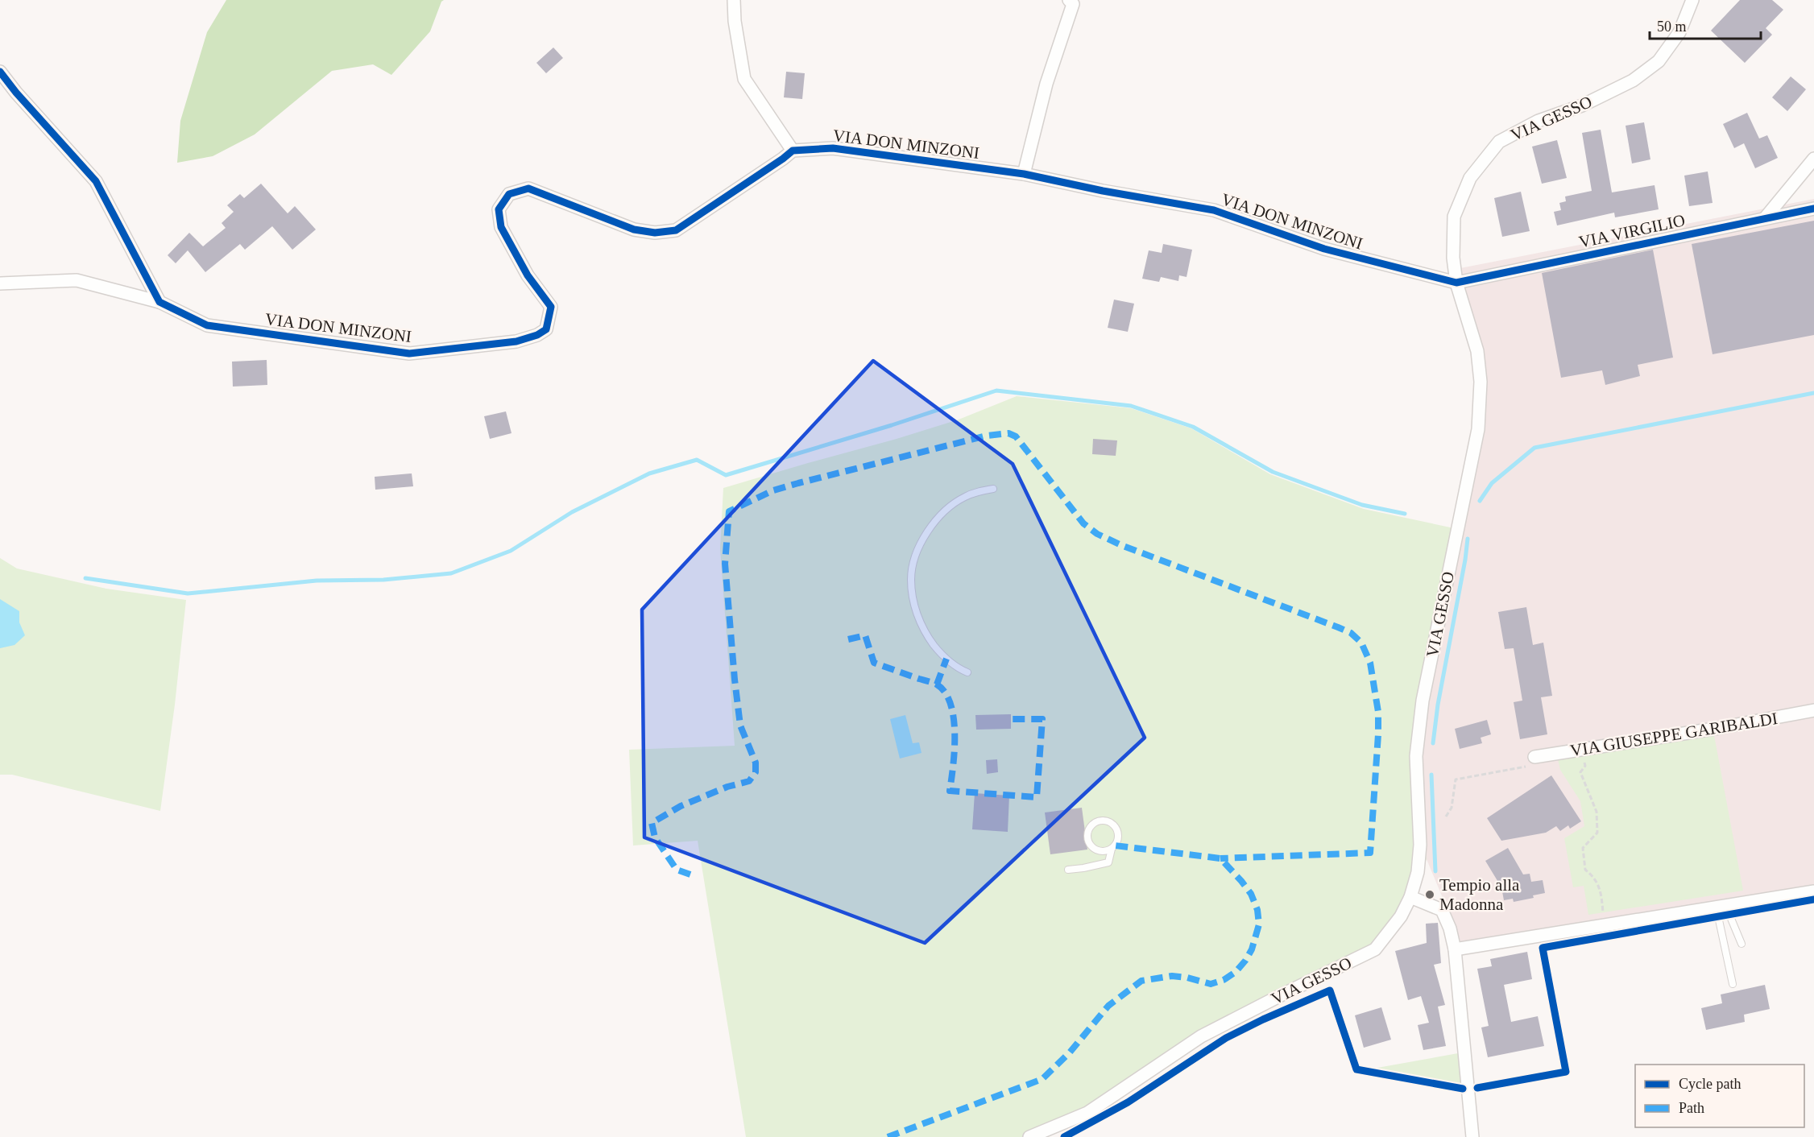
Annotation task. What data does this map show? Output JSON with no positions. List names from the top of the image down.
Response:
{
  "streets": {
    "street": [
      "VIA GESSO",
      "VIA DON MINZONI",
      "VIA VIRGILIO",
      "VIA GIUSEPPE GARIBALDI"
    ]
  },
  "crossings": [
    ["VIA GESSO", "VIA DON MINZONI"],
    ["VIA GESSO", "VIA VIRGILIO"],
    ["VIA DON MINZONI", "VIA VIRGILIO"]
  ],
  "places": ["Tempio alla Madonna"],
  "legend": ["Cycle path", "Path"],
  "scale_bar": "50 m"
}
